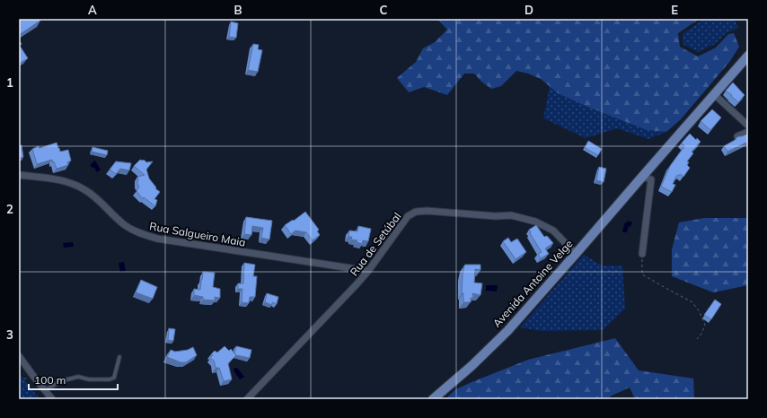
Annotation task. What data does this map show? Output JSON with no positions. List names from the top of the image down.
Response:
{
  "streets": {
    "main road": ["Avenida Antoine Velge"],
    "street": ["Rua Salgueiro Maia", "Rua de Setúbal"]
  },
  "crossings": [
    ["Rua Salgueiro Maia", "Rua de Setúbal"],
    ["Rua de Setúbal", "Avenida Antoine Velge"]
  ],
  "scale_bar": "100 m",
  "grid": {
    "columns": [
      "A",
      "B",
      "C",
      "D",
      "E"
    ],
    "rows": ["1", "2", "3"]
  }
}
